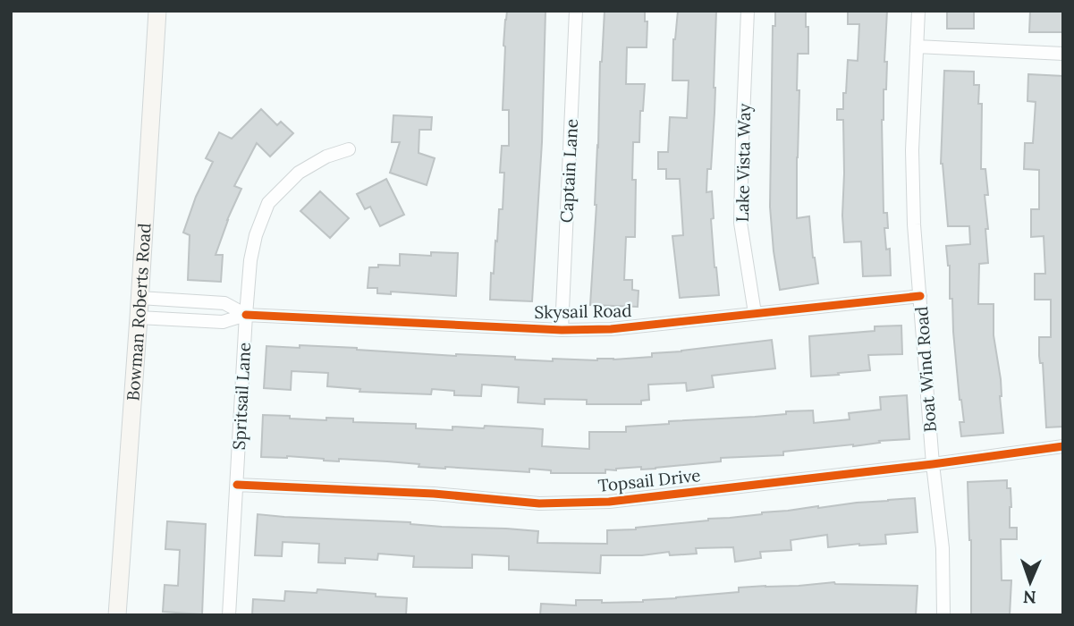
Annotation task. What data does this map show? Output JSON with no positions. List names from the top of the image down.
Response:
{
  "streets": {
    "street": [
      "Lake Vista Way",
      "Captain Lane",
      "Skysail Road",
      "Bowman Roberts Road",
      "Boat Wind Road",
      "Spritsail Lane",
      "Topsail Drive"
    ]
  },
  "crossings": [
    ["Lake Vista Way", "Skysail Road"],
    ["Captain Lane", "Skysail Road"],
    ["Skysail Road", "Bowman Roberts Road"],
    ["Skysail Road", "Boat Wind Road"],
    ["Skysail Road", "Spritsail Lane"],
    ["Boat Wind Road", "Topsail Drive"],
    ["Spritsail Lane", "Topsail Drive"]
  ],
  "north": "bottom"
}
